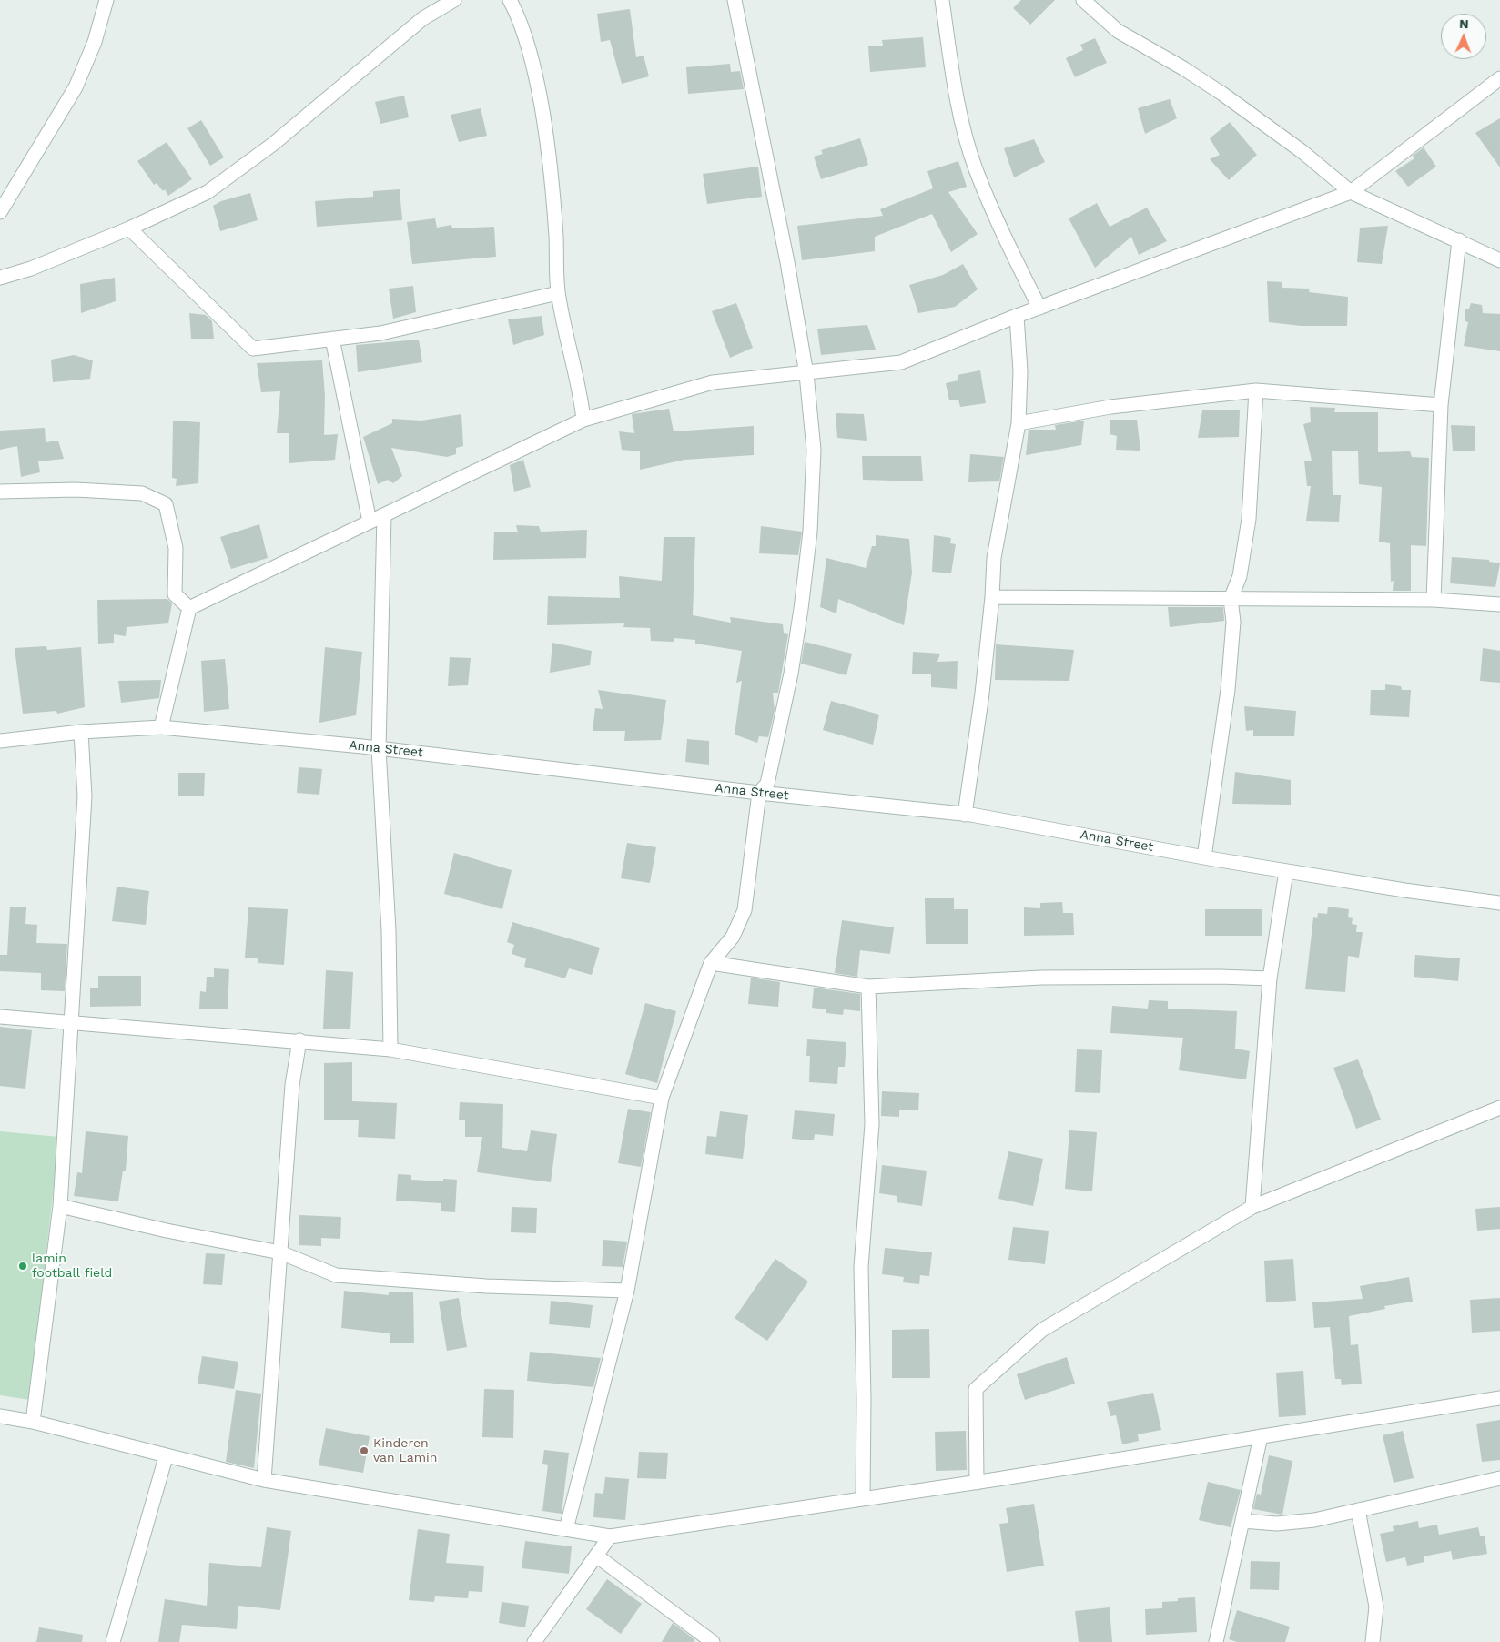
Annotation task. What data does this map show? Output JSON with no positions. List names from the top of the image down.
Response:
{
  "streets": {
    "street": ["Anna Street"]
  },
  "places": ["lamin football field", "Kinderen van Lamin"],
  "north": "top"
}
